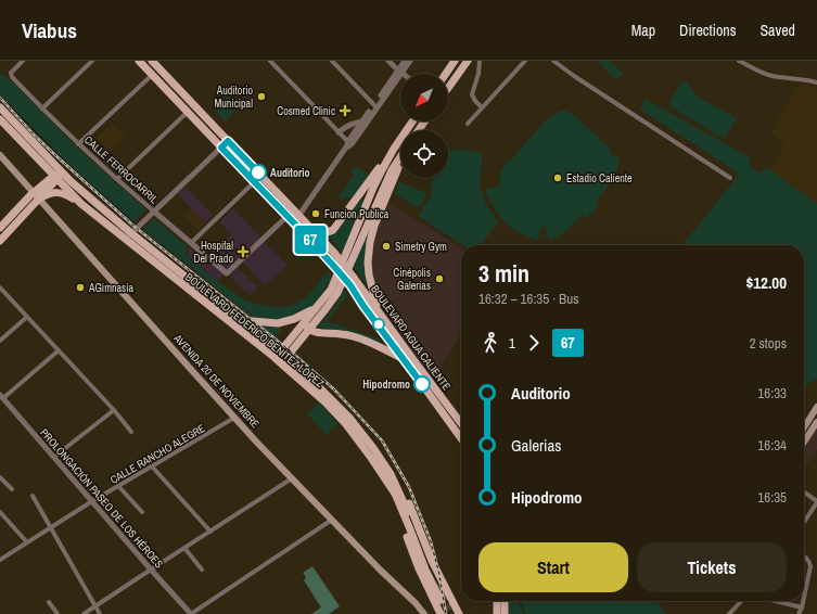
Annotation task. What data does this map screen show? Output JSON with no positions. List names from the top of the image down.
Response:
{
  "streets": {
    "main road": ["BOULEVARD FEDERICO BENÍTEZ LÓPEZ", "BOULEVARD AGUA CALIENTE", "AVENIDA 20 DE NOVIEMBRE"],
    "street": ["CALLE FERROCARRIL", "CALLE RANCHO ALEGRE", "PROLONGACIÓN PASEO DE LOS HÉROES"]
  },
  "crossings": [
    ["CALLE FERROCARRIL", "BOULEVARD AGUA CALIENTE"],
    ["AVENIDA 20 DE NOVIEMBRE", "CALLE RANCHO ALEGRE"],
    ["CALLE RANCHO ALEGRE", "PROLONGACIÓN PASEO DE LOS HÉROES"]
  ],
  "places": {
    "other": [
      "Auditorio Municipal",
      "Auditorio",
      "Estadio Caliente",
      "Funcion Publica",
      "Simetry Gym",
      "Cinépolis Galerías",
      "AGimnasia",
      "Hipodromo"
    ],
    "health": ["Cosmed Clinic", "Hospital Del Prado"]
  },
  "lines": ["bus line 67"],
  "north": "bottom left",
  "page": {
    "header": "Viabus",
    "nav": ["Map", "Directions", "Saved"],
    "on_map": "67",
    "heading": ["3 min", "16:32 – 16:35 · Bus", "$12.00"],
    "legs": ["1", "67", "2 stops"],
    "list": [
      {
        "name": "Auditorio",
        "value": "16:33"
      },
      {
        "name": "Galerias",
        "value": "16:34"
      },
      {
        "name": "Hipodromo",
        "value": "16:35"
      }
    ],
    "buttons": ["Start", "Tickets"]
  }
}
